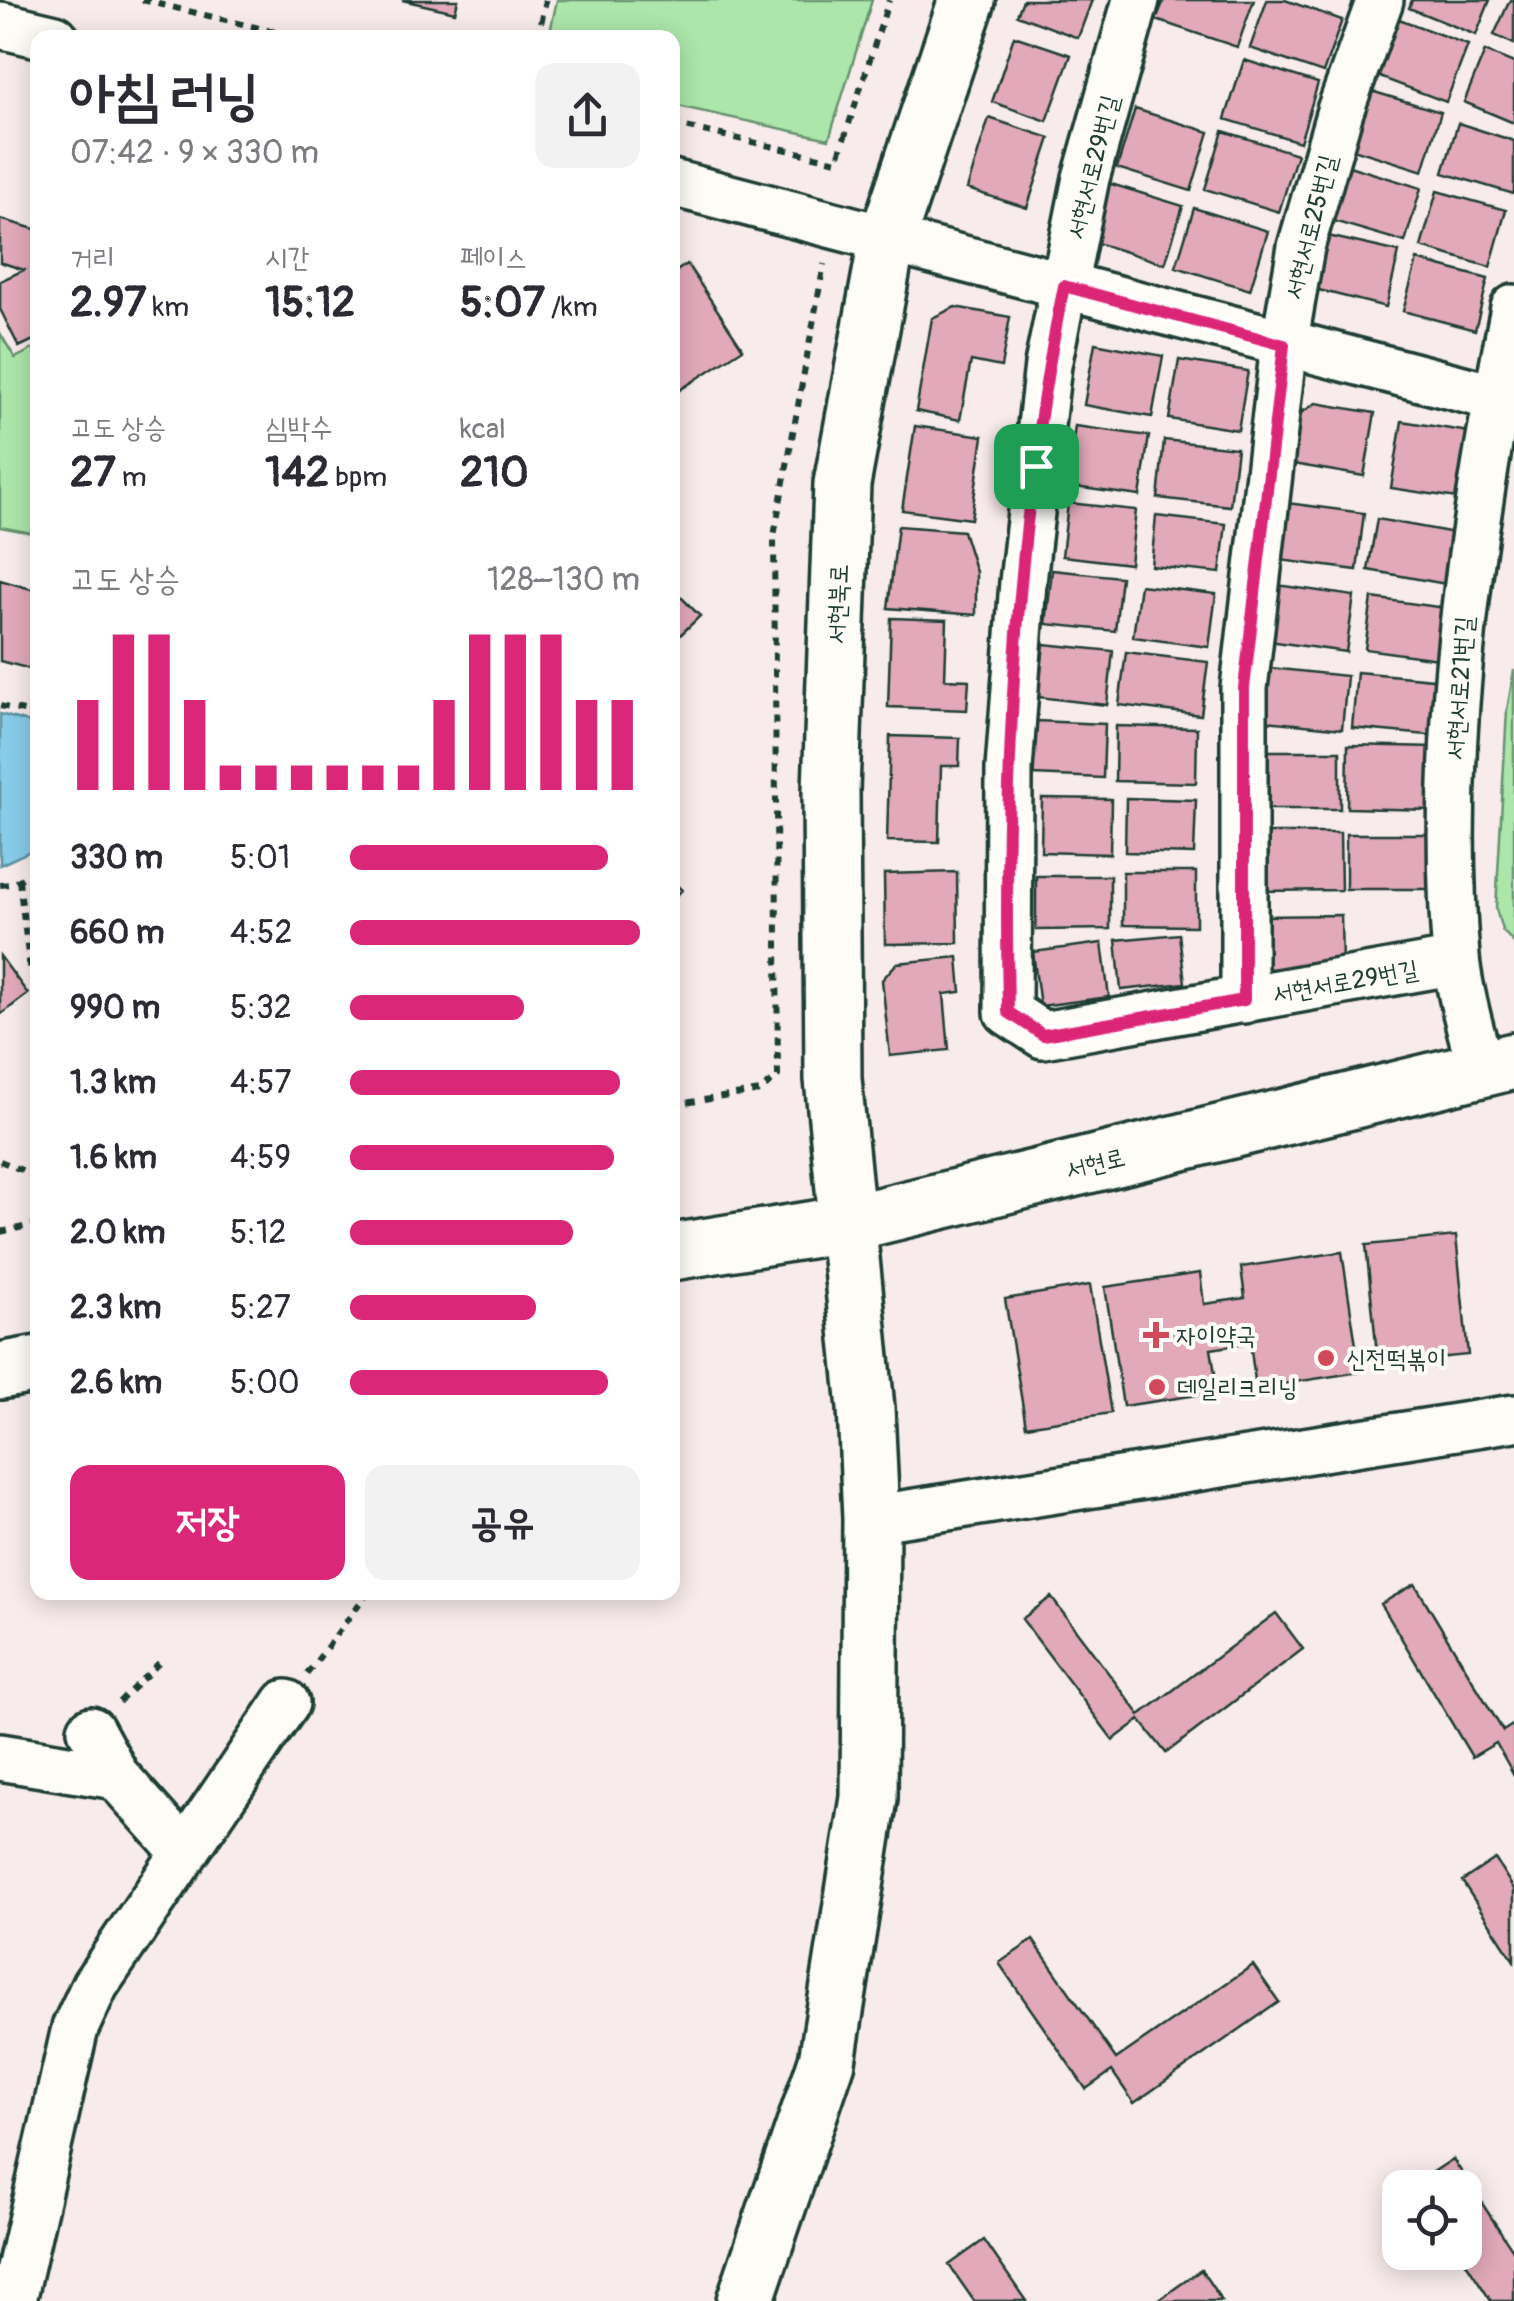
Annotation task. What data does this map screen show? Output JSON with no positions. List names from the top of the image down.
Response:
{
  "streets": {
    "street": [
      "서현서로29번길",
      "서현서로25번길",
      "서현북로",
      "서현서로21번길",
      "서현로"
    ]
  },
  "crossings": [
    ["서현서로29번길", "서현서로25번길"],
    ["서현서로29번길", "서현서로21번길"],
    ["서현북로", "서현로"],
    ["서현서로21번길", "서현로"]
  ],
  "places": {
    "health": ["자이약국"],
    "other": ["신전떡볶이", "데일리크리닝"]
  },
  "page": {
    "heading": ["아침 러닝", "07:42 · 9 × 330 m"],
    "stats": [
      ["거리", "2.97 km"],
      ["시간", "15:12"],
      ["페이스", "5:07 /km"],
      ["고도 상승", "27 m"],
      ["심박수", "142 bpm"],
      ["kcal", "210"]
    ],
    "chart": ["고도 상승", "128–130 m"],
    "list": [
      {
        "name": "330 m",
        "note": "5:01"
      },
      {
        "name": "660 m",
        "note": "4:52"
      },
      {
        "name": "990 m",
        "note": "5:32"
      },
      {
        "name": "1.3 km",
        "note": "4:57"
      },
      {
        "name": "1.6 km",
        "note": "4:59"
      },
      {
        "name": "2.0 km",
        "note": "5:12"
      },
      {
        "name": "2.3 km",
        "note": "5:27"
      },
      {
        "name": "2.6 km",
        "note": "5:00"
      }
    ],
    "buttons": ["저장", "공유"]
  }
}
